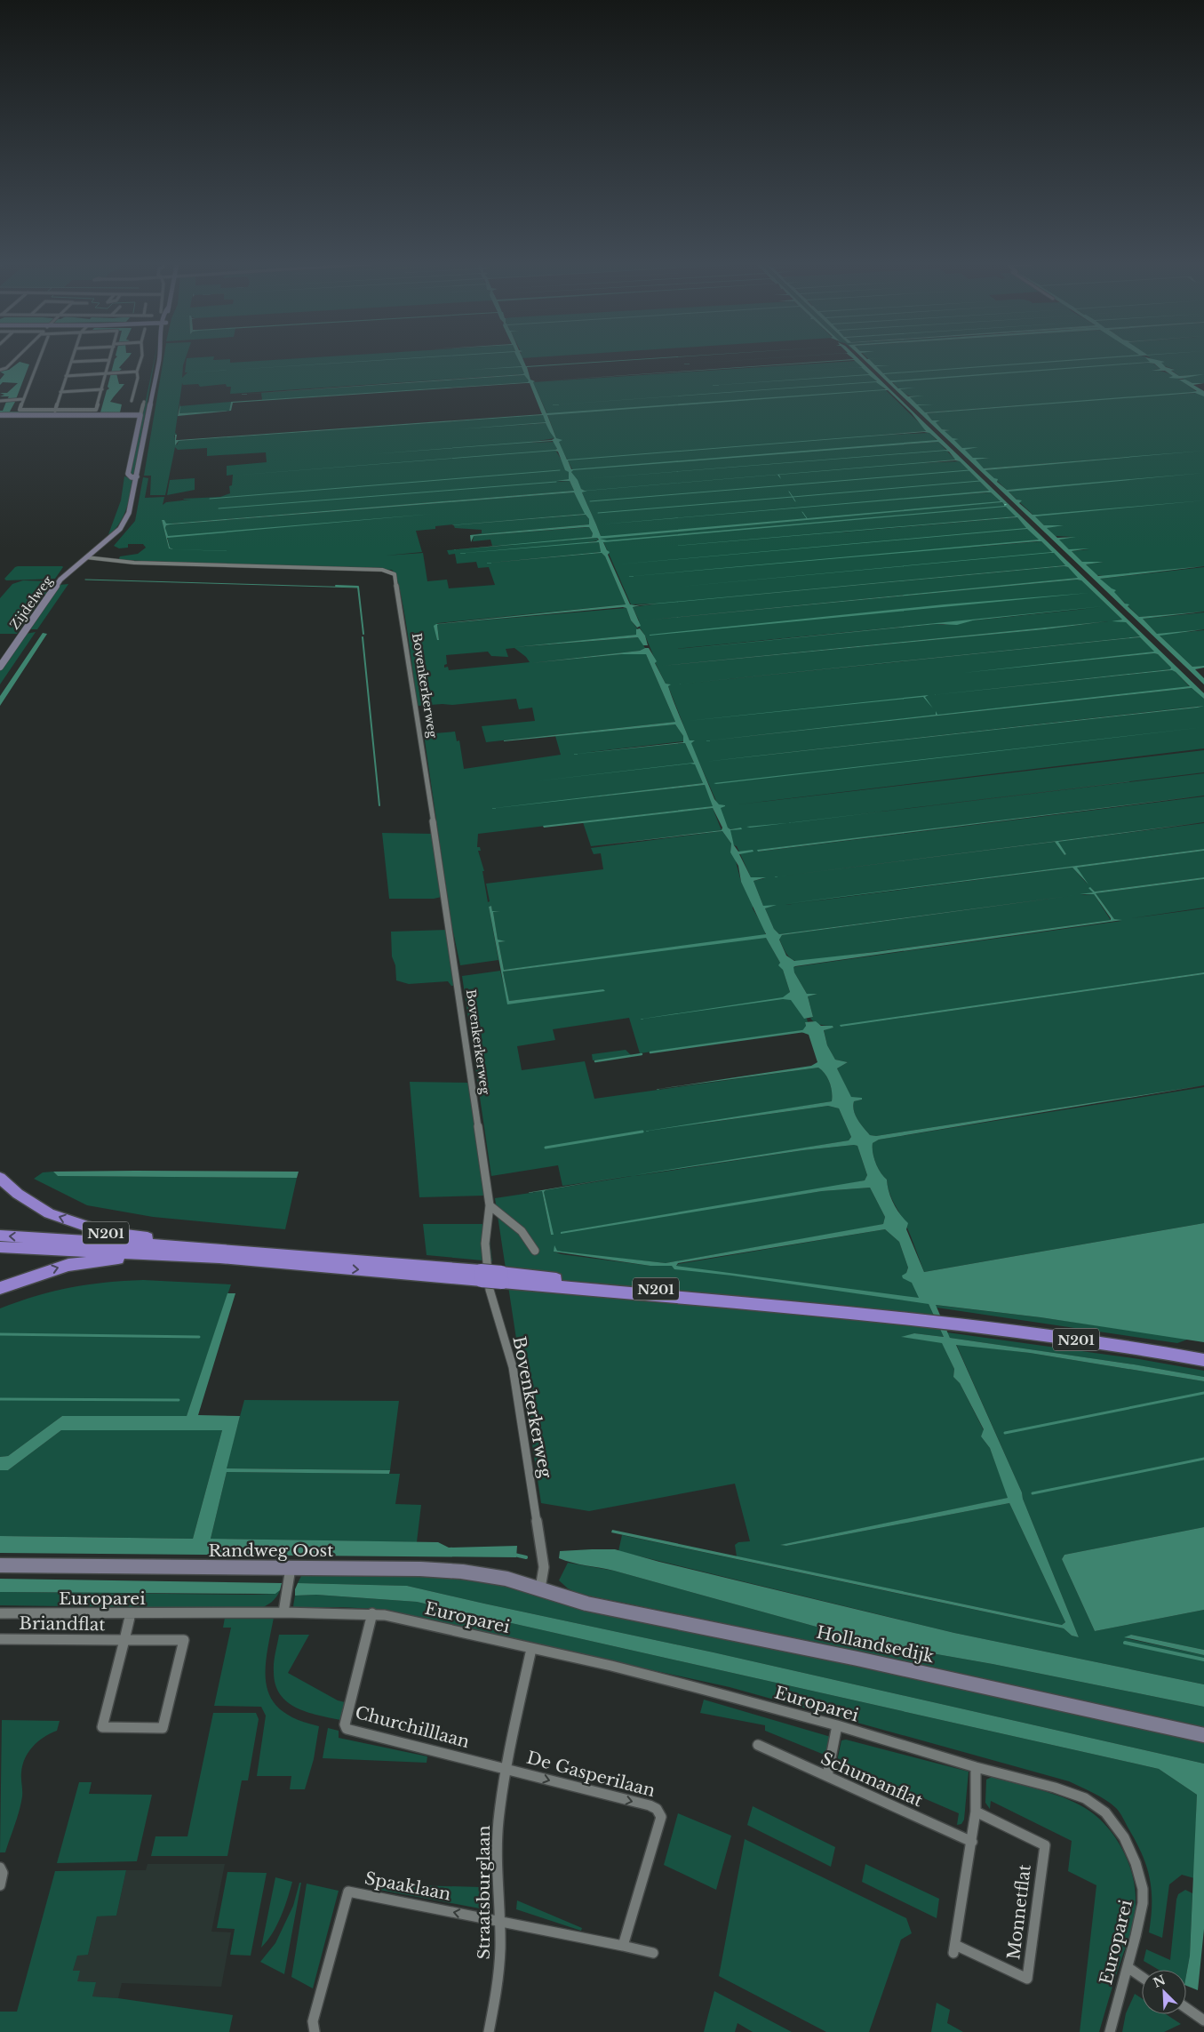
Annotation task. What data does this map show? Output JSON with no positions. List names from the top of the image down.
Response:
{
  "streets": {
    "highway": ["N201"],
    "main road": ["Zijdelweg", "Randweg Oost", "Hollandsedijk"],
    "street": [
      "Bovenkerkerweg",
      "Europarei",
      "Briandflat",
      "Churchilllaan",
      "De Gasperilaan",
      "Schumanflat",
      "Spaaklaan",
      "Straatsburglaan",
      "Monnetflat"
    ]
  },
  "crossings": [
    ["Zijdelweg", "Bovenkerkerweg"],
    ["Bovenkerkerweg", "Randweg Oost"],
    ["Bovenkerkerweg", "Hollandsedijk"],
    ["Randweg Oost", "Hollandsedijk"],
    ["Europarei", "Churchilllaan"],
    ["Europarei", "Straatsburglaan"],
    ["Europarei", "Monnetflat"],
    ["Churchilllaan", "De Gasperilaan"],
    ["Churchilllaan", "Straatsburglaan"],
    ["De Gasperilaan", "Straatsburglaan"],
    ["Schumanflat", "Monnetflat"],
    ["Spaaklaan", "Straatsburglaan"]
  ],
  "north": "top left"
}
